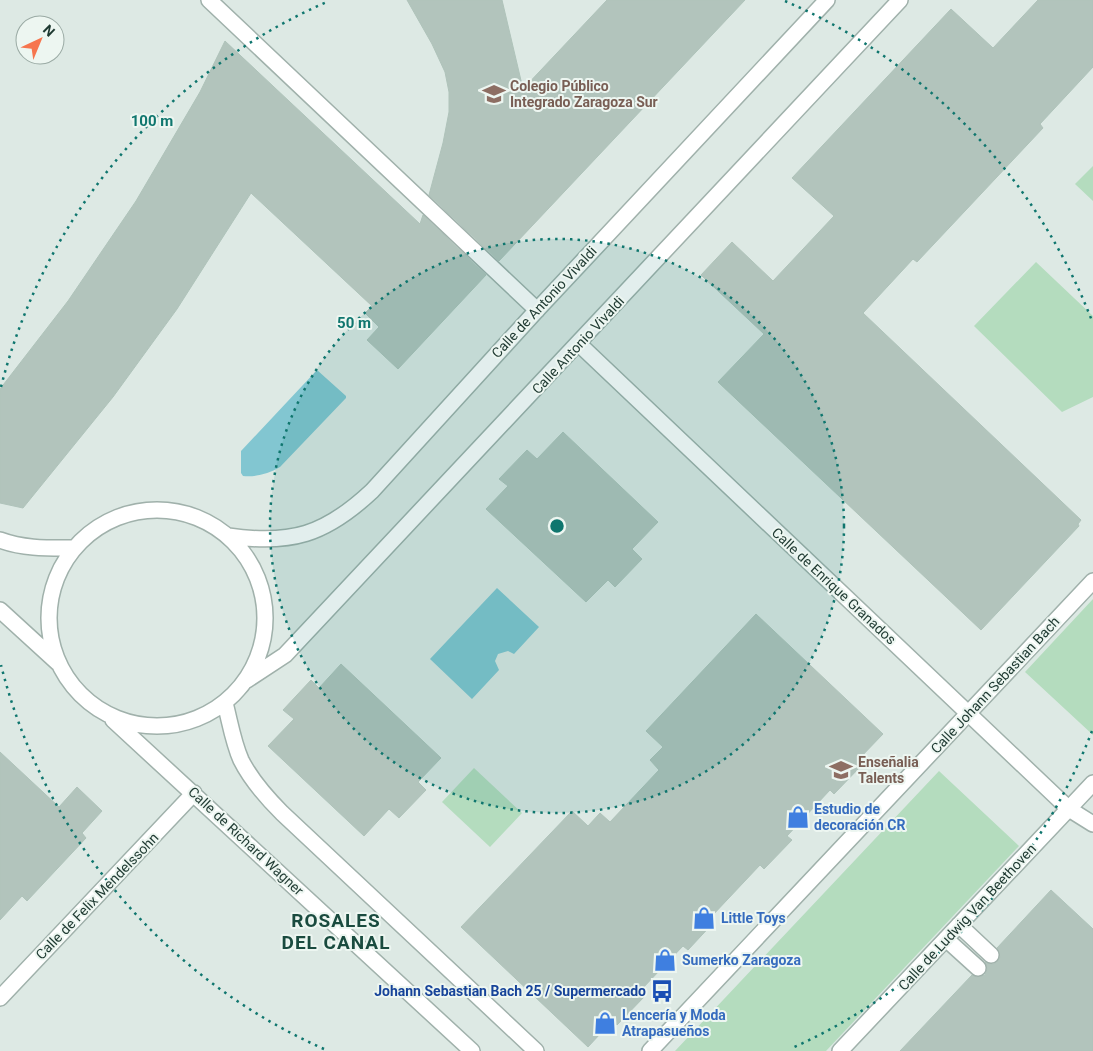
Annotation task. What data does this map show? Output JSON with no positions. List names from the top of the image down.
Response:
{
  "streets": {
    "street": [
      "Calle de Antonio Vivaldi",
      "Calle Antonio Vivaldi",
      "Calle de Enrique Granados",
      "Calle Johann Sebastian Bach",
      "Calle de Richard Wagner",
      "Calle de Felix Mendelssohn",
      "Calle de Ludwig Van Beethoven"
    ]
  },
  "crossings": [
    ["Calle Antonio Vivaldi", "Calle de Enrique Granados"],
    ["Calle de Enrique Granados", "Calle Johann Sebastian Bach"],
    ["Calle de Enrique Granados", "Calle de Ludwig Van Beethoven"],
    ["Calle de Richard Wagner", "Calle de Felix Mendelssohn"]
  ],
  "districts": ["ROSALES DEL CANAL"],
  "places": {
    "school or university": ["Colegio Público Integrado Zaragoza Sur", "Enseñalia Talents"],
    "shop": [
      "Estudio de decoración CR",
      "Little Toys",
      "Sumerko Zaragoza",
      "Lencería y Moda Atrapasueños"
    ],
    "bus stop": ["Johann Sebastian Bach 25 / Supermercado"]
  },
  "north": "top right",
  "rings": ["100 m", "50 m"]
}
